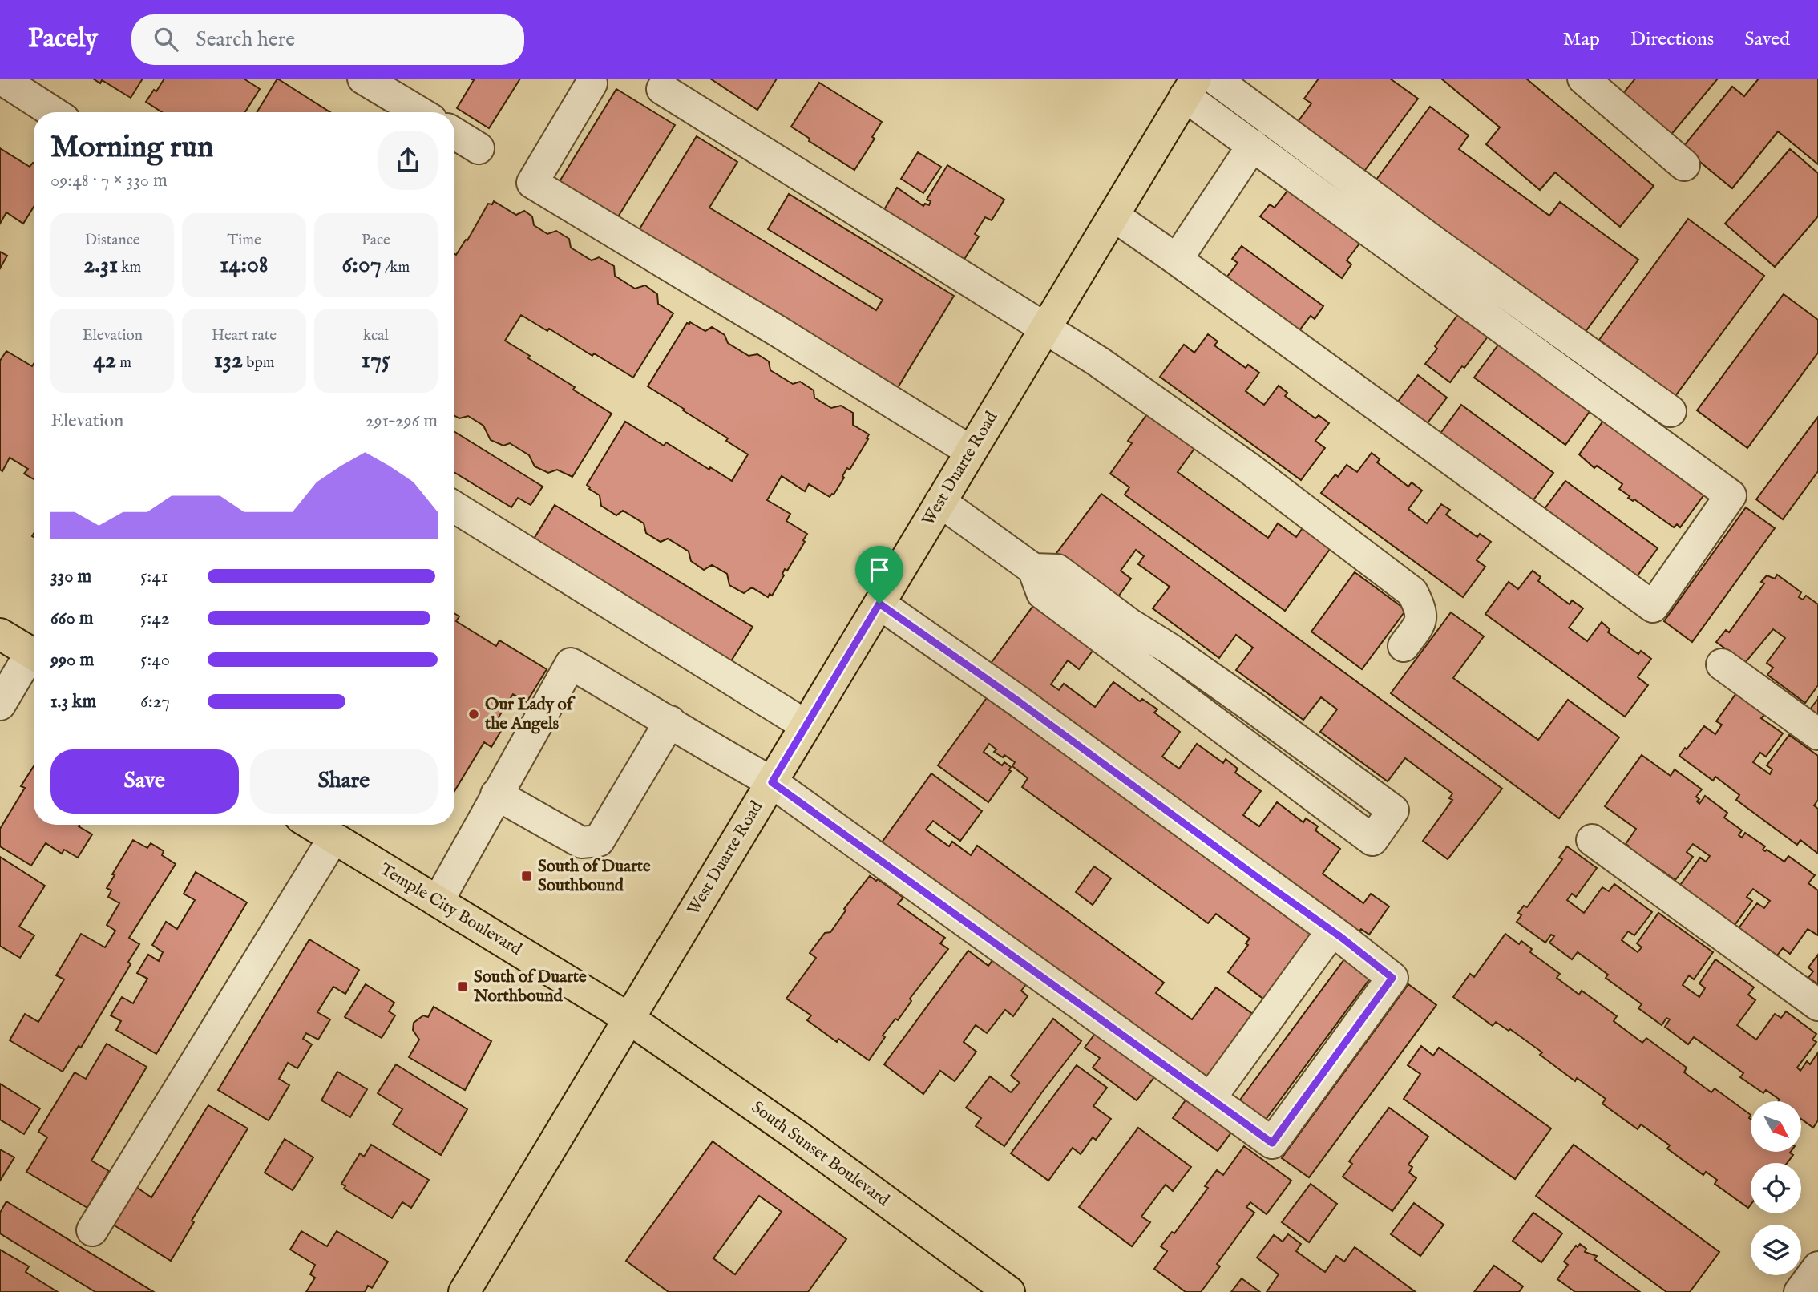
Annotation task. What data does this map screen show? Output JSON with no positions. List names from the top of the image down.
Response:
{
  "streets": {
    "main road": ["West Duarte Road", "Temple City Boulevard", "South Sunset Boulevard"]
  },
  "crossings": [
    ["West Duarte Road", "Temple City Boulevard"],
    ["West Duarte Road", "South Sunset Boulevard"],
    ["Temple City Boulevard", "South Sunset Boulevard"]
  ],
  "places": {
    "other": ["Our Lady of the Angels"],
    "transit": ["South of Duarte Southbound", "South of Duarte Northbound"]
  },
  "north": "bottom right",
  "page": {
    "header": "Pacely",
    "search": "Search here",
    "nav": ["Map", "Directions", "Saved"],
    "heading": ["Morning run", "09:48 · 7 × 330 m"],
    "stats": [
      ["Distance", "2.31 km"],
      ["Time", "14:08"],
      ["Pace", "6:07 /km"],
      ["Elevation", "42 m"],
      ["Heart rate", "132 bpm"],
      ["kcal", "175"]
    ],
    "chart": ["Elevation", "291–296 m"],
    "list": [
      {
        "name": "330 m",
        "note": "5:41"
      },
      {
        "name": "660 m",
        "note": "5:42"
      },
      {
        "name": "990 m",
        "note": "5:40"
      },
      {
        "name": "1.3 km",
        "note": "6:27"
      }
    ],
    "buttons": ["Save", "Share"]
  }
}
